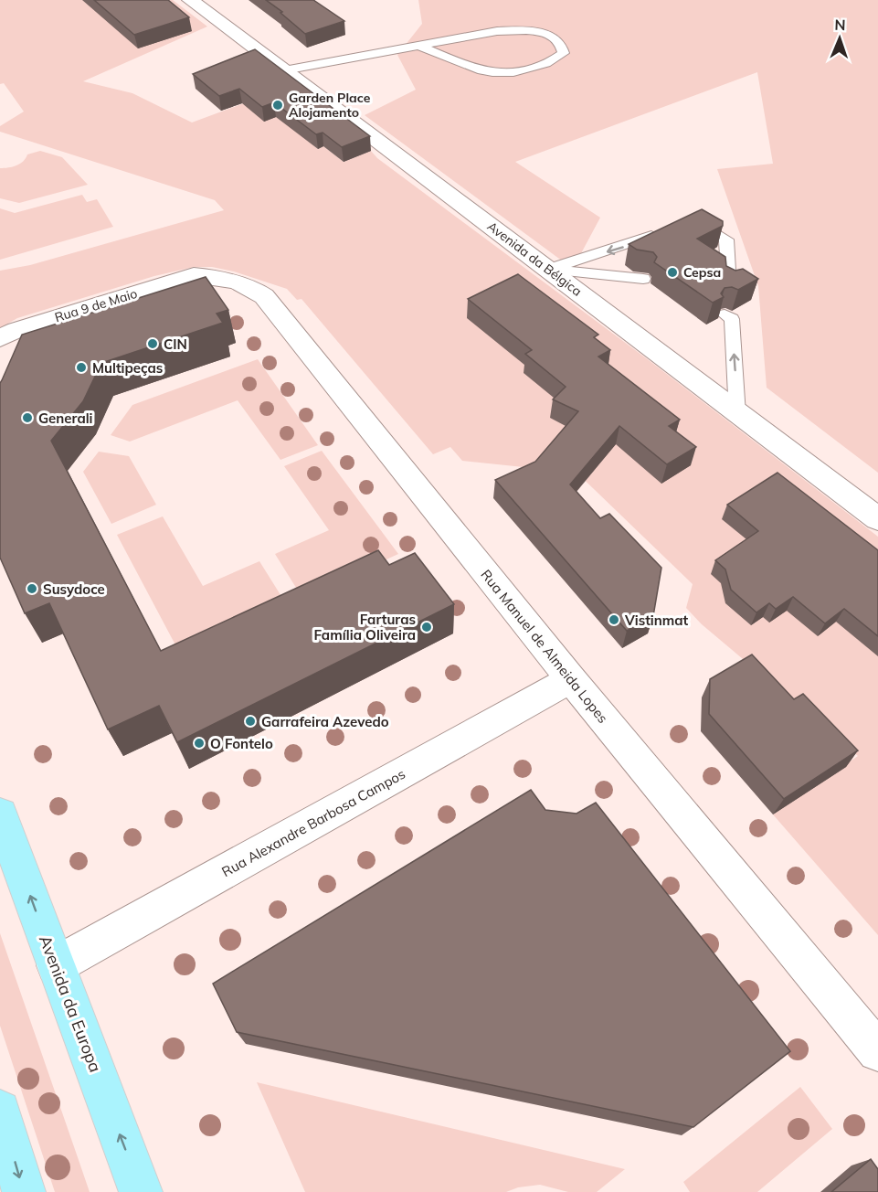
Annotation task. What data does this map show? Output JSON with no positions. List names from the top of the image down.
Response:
{
  "streets": {
    "main road": ["Avenida da Europa"],
    "street": [
      "Avenida da Bélgica",
      "Rua 9 de Maio",
      "Rua Manuel de Almeida Lopes",
      "Rua Alexandre Barbosa Campos"
    ]
  },
  "crossings": [
    ["Rua 9 de Maio", "Rua Manuel de Almeida Lopes"],
    ["Rua Manuel de Almeida Lopes", "Rua Alexandre Barbosa Campos"],
    ["Rua Alexandre Barbosa Campos", "Avenida da Europa"]
  ],
  "one_way": ["Avenida da Europa"],
  "places": [
    "Garden Place Alojamento",
    "Cepsa",
    "CIN",
    "Multipeças",
    "Generali",
    "Susydoce",
    "Vistinmat",
    "Farturas Família Oliveira",
    "Garrafeira Azevedo",
    "O Fontelo"
  ],
  "north": "top"
}
